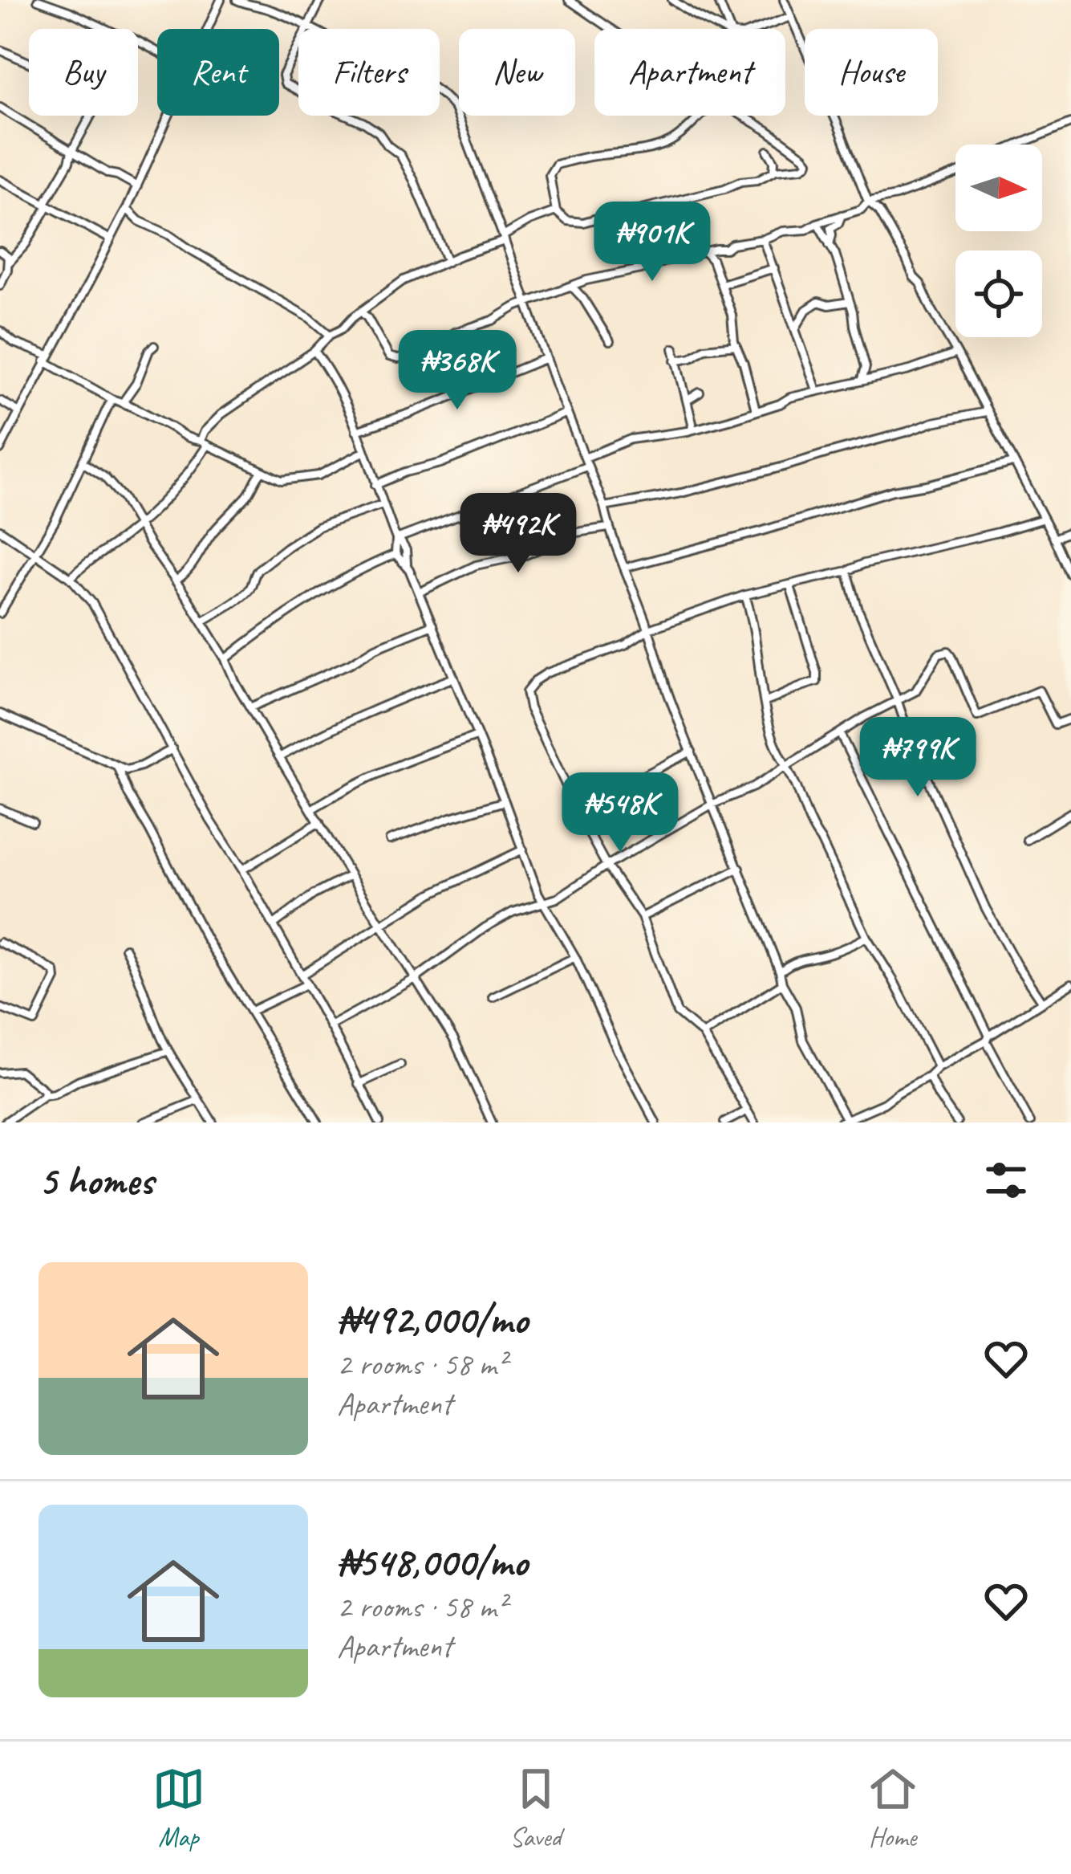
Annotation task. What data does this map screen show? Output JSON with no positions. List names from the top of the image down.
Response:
{
  "north": "right",
  "page": {
    "chip": [
      "Buy",
      "Rent",
      "Filters",
      "New",
      "Apartment",
      "House"
    ],
    "price": [
      "₦901K",
      "₦368K",
      "₦492K",
      "₦799K",
      "₦548K"
    ],
    "heading": "5 homes",
    "list": [
      {
        "name": "₦492,000/mo",
        "note": "2 rooms · 58 m² · Apartment"
      },
      {
        "name": "₦548,000/mo",
        "note": "2 rooms · 58 m² · Apartment"
      }
    ],
    "tabs": ["Map", "Saved", "Home"]
  }
}
